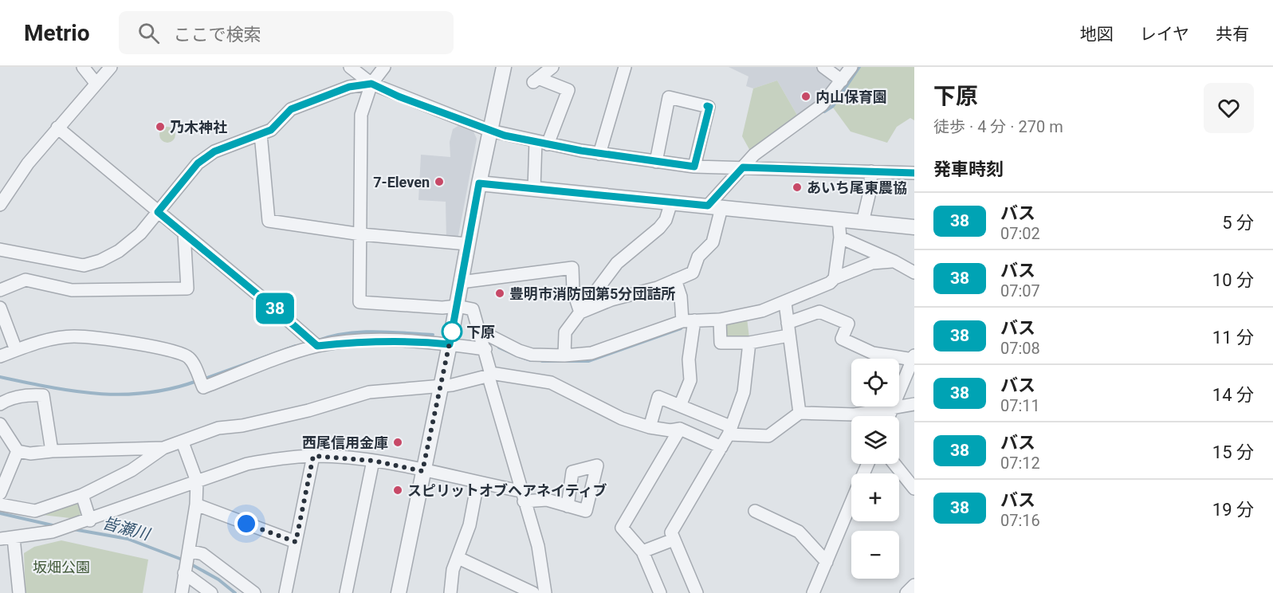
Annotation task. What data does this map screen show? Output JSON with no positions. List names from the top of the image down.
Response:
{
  "water": ["皆瀬川"],
  "parks": ["坂畑公園"],
  "places": [
    "内山保育園",
    "乃木神社",
    "7-Eleven",
    "あいち尾東農協",
    "豊明市消防団第5分団詰所",
    "下原",
    "西尾信用金庫",
    "スピリットオブヘアネイティブ"
  ],
  "lines": ["bus line 38"],
  "page": {
    "header": "Metrio",
    "search": "ここで検索",
    "nav": ["地図", "レイヤ", "共有"],
    "on_map": "38",
    "heading": [
      ["下原", "徒歩 · 4 分 · 270 m"],
      "発車時刻"
    ],
    "list": [
      {
        "mark": "38",
        "name": "バス",
        "note": "07:02",
        "value": "5 分"
      },
      {
        "mark": "38",
        "name": "バス",
        "note": "07:07",
        "value": "10 分"
      },
      {
        "mark": "38",
        "name": "バス",
        "note": "07:08",
        "value": "11 分"
      },
      {
        "mark": "38",
        "name": "バス",
        "note": "07:11",
        "value": "14 分"
      },
      {
        "mark": "38",
        "name": "バス",
        "note": "07:12",
        "value": "15 分"
      },
      {
        "mark": "38",
        "name": "バス",
        "note": "07:16",
        "value": "19 分"
      }
    ],
    "map_buttons": ["+", "−"]
  }
}
